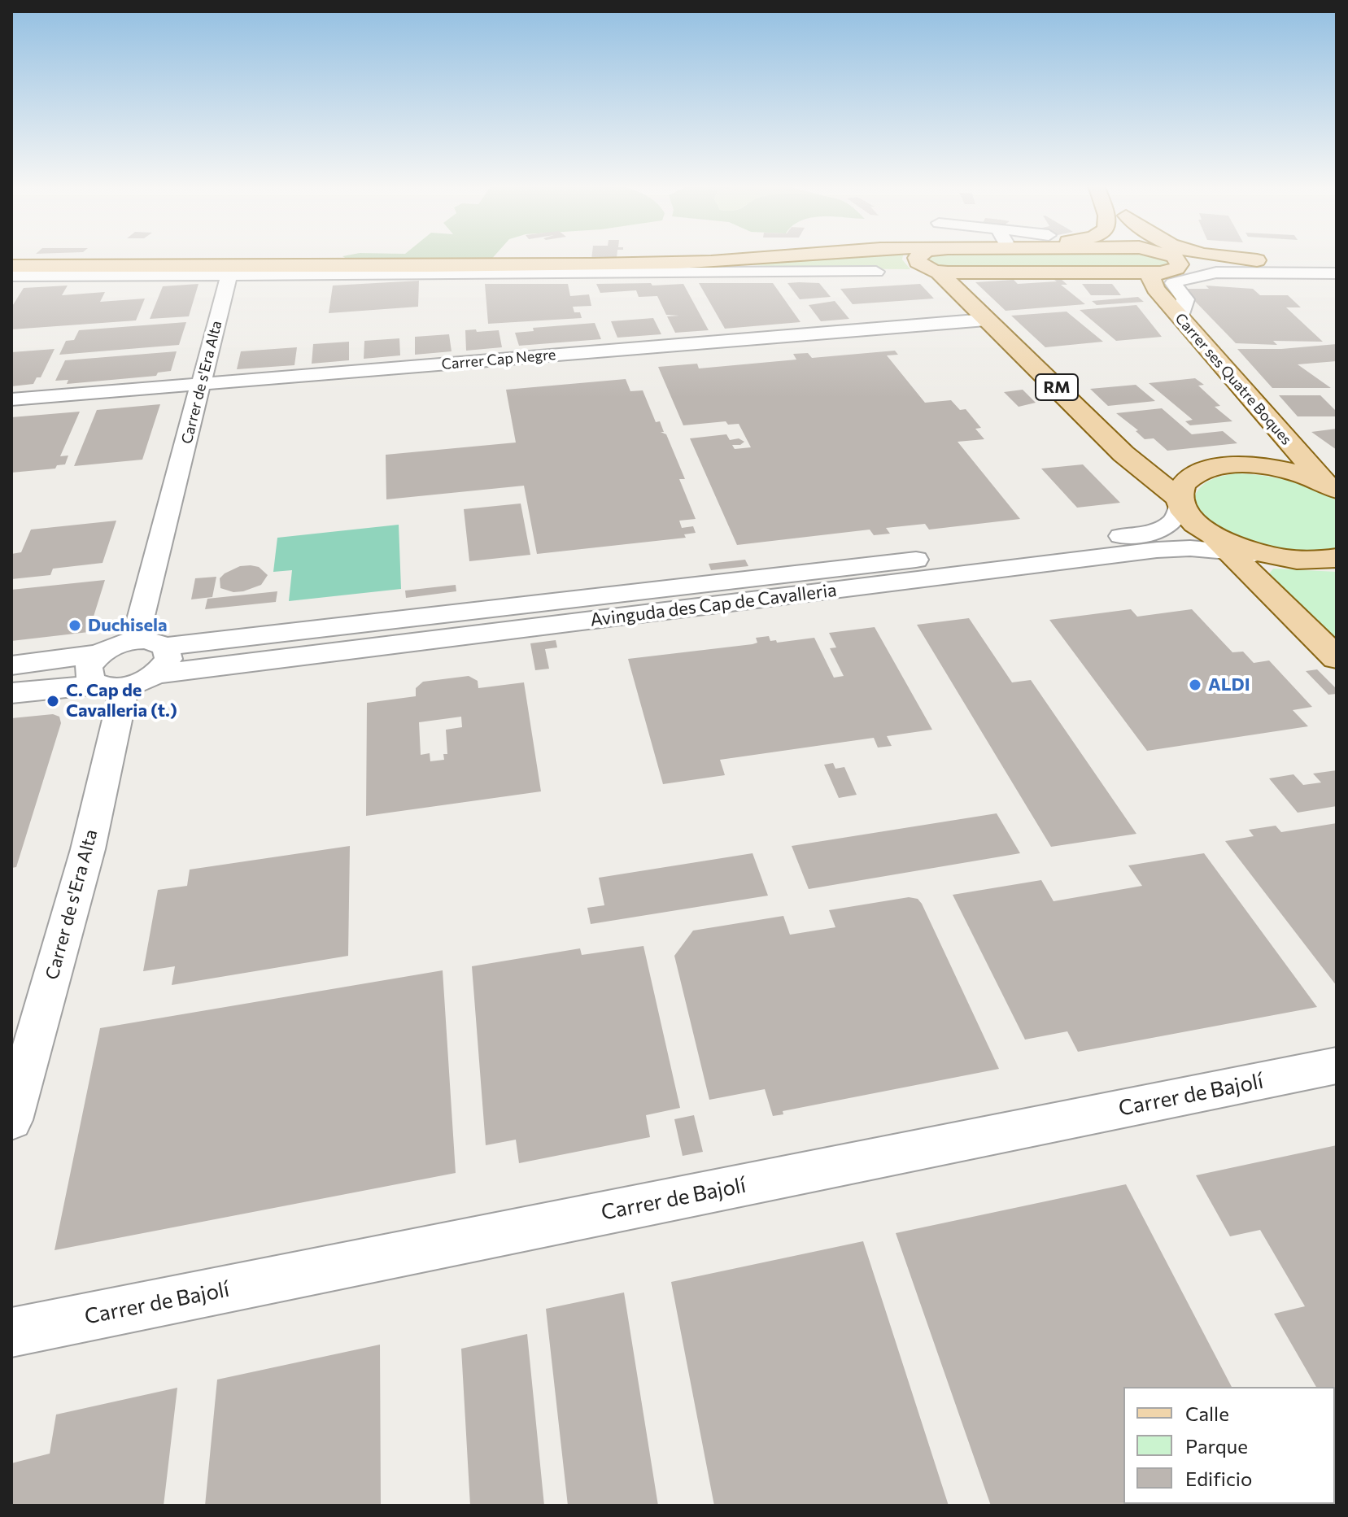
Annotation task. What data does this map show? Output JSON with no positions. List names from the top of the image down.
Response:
{
  "streets": {
    "main road": ["Carrer ses Quatre Boques", "RM"],
    "street": [
      "Carrer Cap Negre",
      "Carrer de s'Era Alta",
      "Avinguda des Cap de Cavalleria",
      "Carrer de Bajolí"
    ]
  },
  "crossings": [
    ["Carrer Cap Negre", "Carrer de s'Era Alta"],
    ["Carrer Cap Negre", "RM"],
    ["Carrer ses Quatre Boques", "RM"],
    ["Carrer de s'Era Alta", "Avinguda des Cap de Cavalleria"],
    ["RM", "Avinguda des Cap de Cavalleria"]
  ],
  "places": ["Duchisela", "ALDI", "C. Cap de Cavalleria (t.)"],
  "legend": ["Calle", "Parque", "Edificio"]
}
